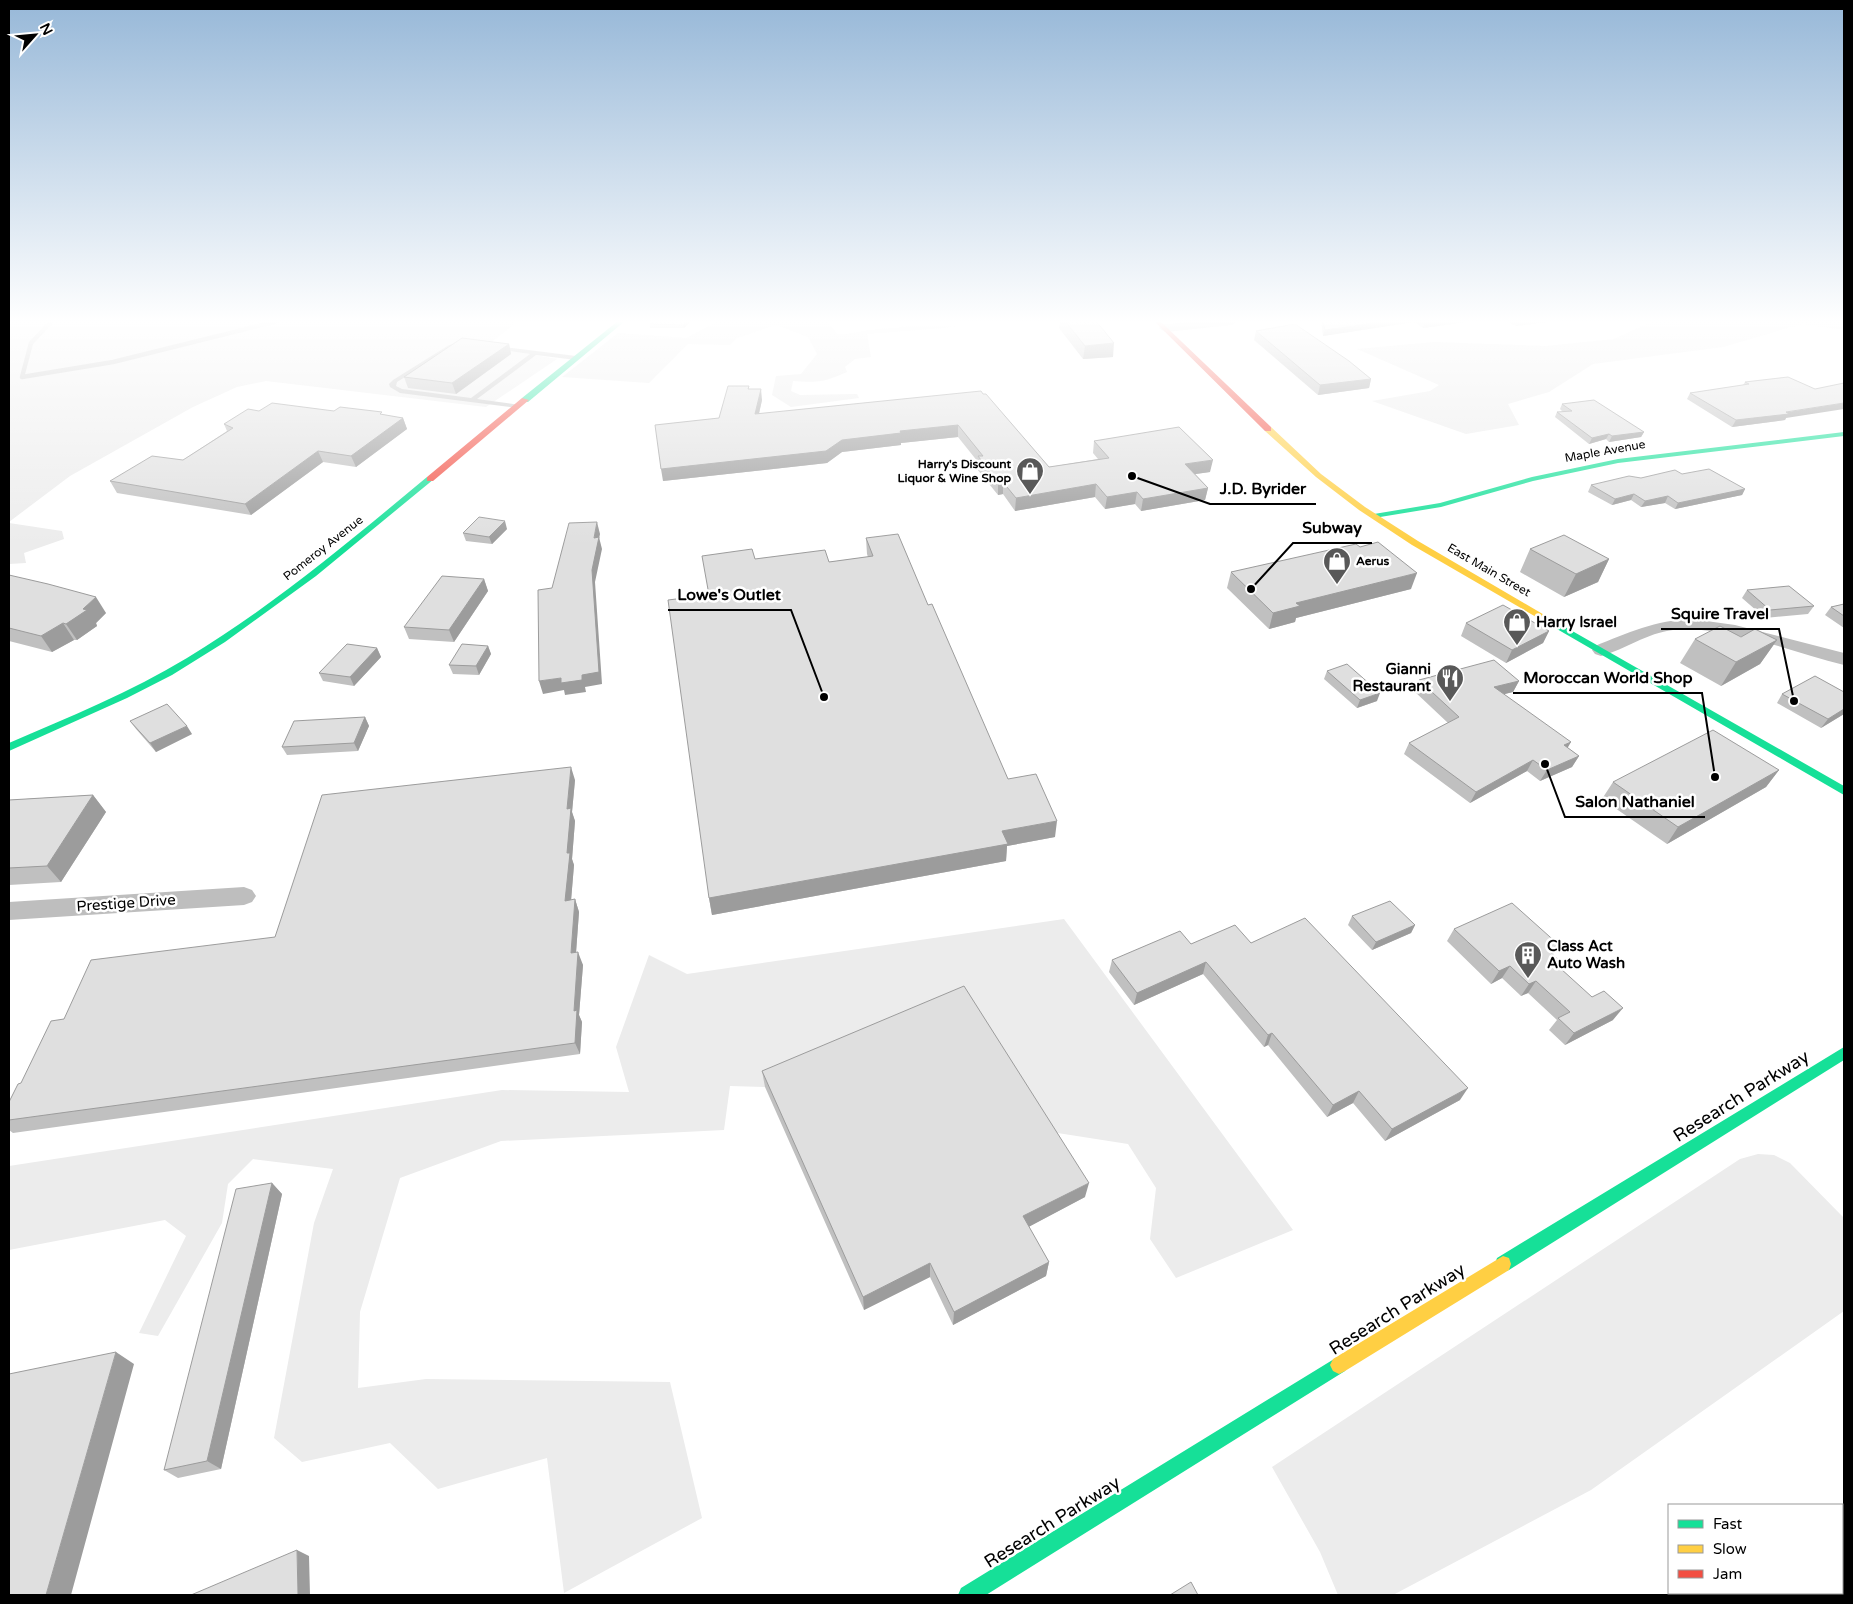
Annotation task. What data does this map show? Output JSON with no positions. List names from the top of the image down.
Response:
{
  "streets": {
    "main road": [
      "Maple Avenue",
      "Pomeroy Avenue",
      "East Main Street",
      "Research Parkway"
    ],
    "street": ["Prestige Drive"]
  },
  "crossings": [
    ["Maple Avenue", "East Main Street"]
  ],
  "places": {
    "other": [
      "J.D. Byrider",
      "Subway",
      "Lowe's Outlet",
      "Squire Travel",
      "Salon Nathaniel",
      "Moroccan World Shop"
    ],
    "shop": ["Harry's Discount Liquor & Wine Shop", "Aerus", "Harry Israel"],
    "restaurant": ["Gianni Restaurant"],
    "building": ["Class Act Auto Wash"]
  },
  "legend": ["Fast", "Slow", "Jam"],
  "north": "top right"
}
